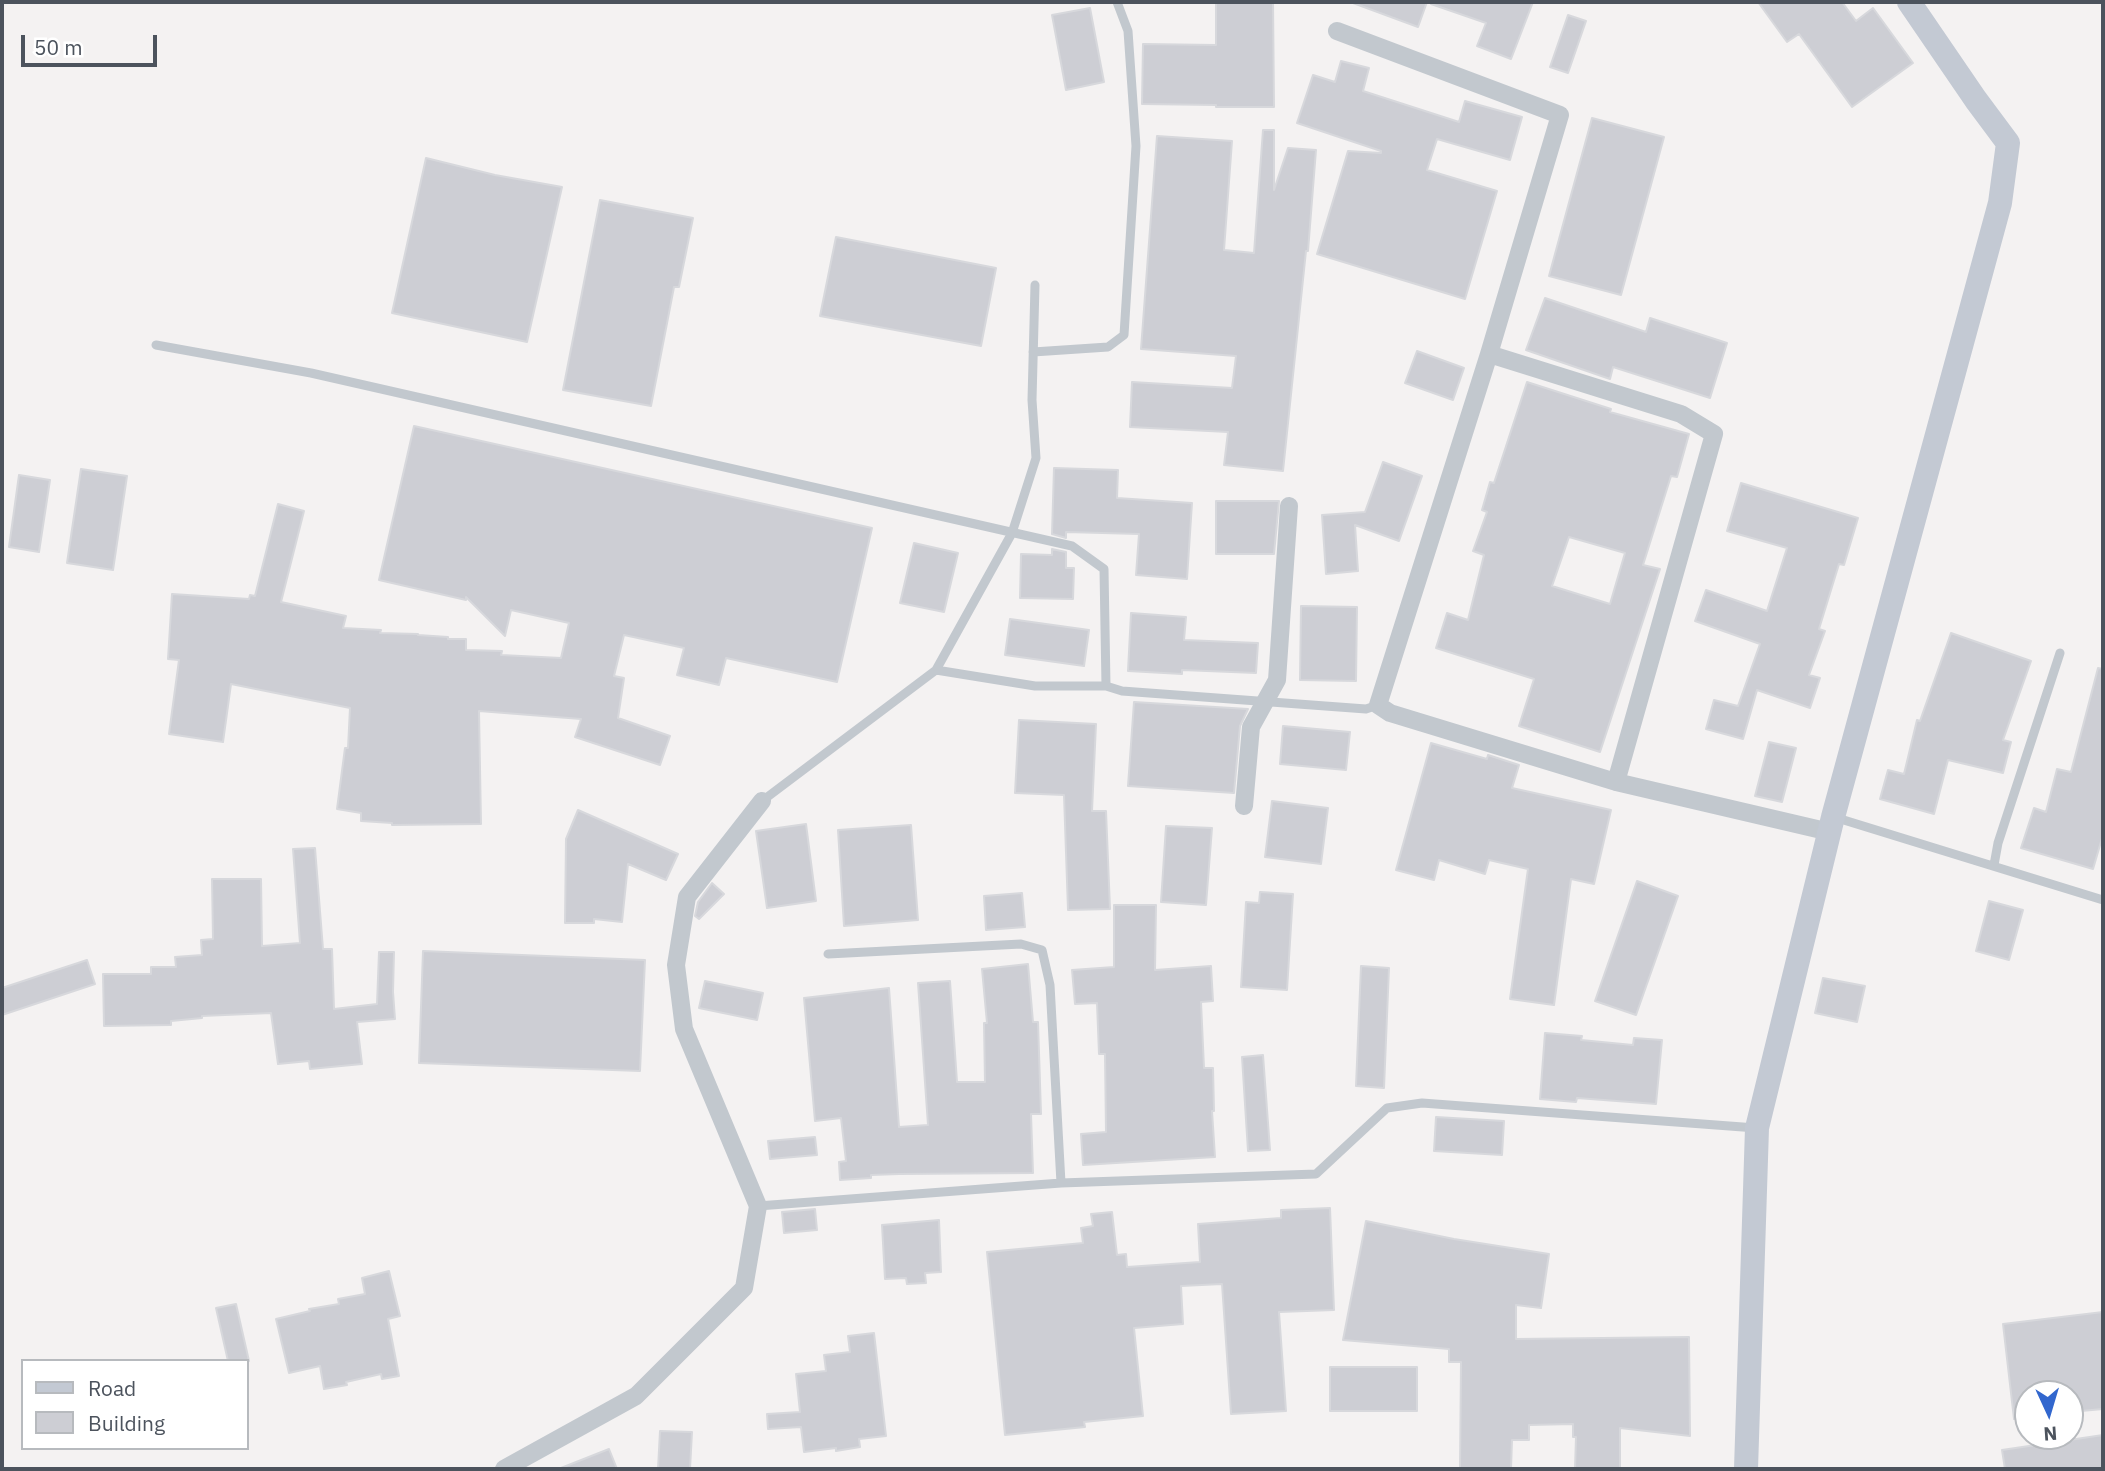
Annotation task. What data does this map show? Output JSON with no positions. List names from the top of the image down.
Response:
{
  "legend": ["Road", "Building"],
  "scale_bar": "50 m",
  "north": "bottom"
}
